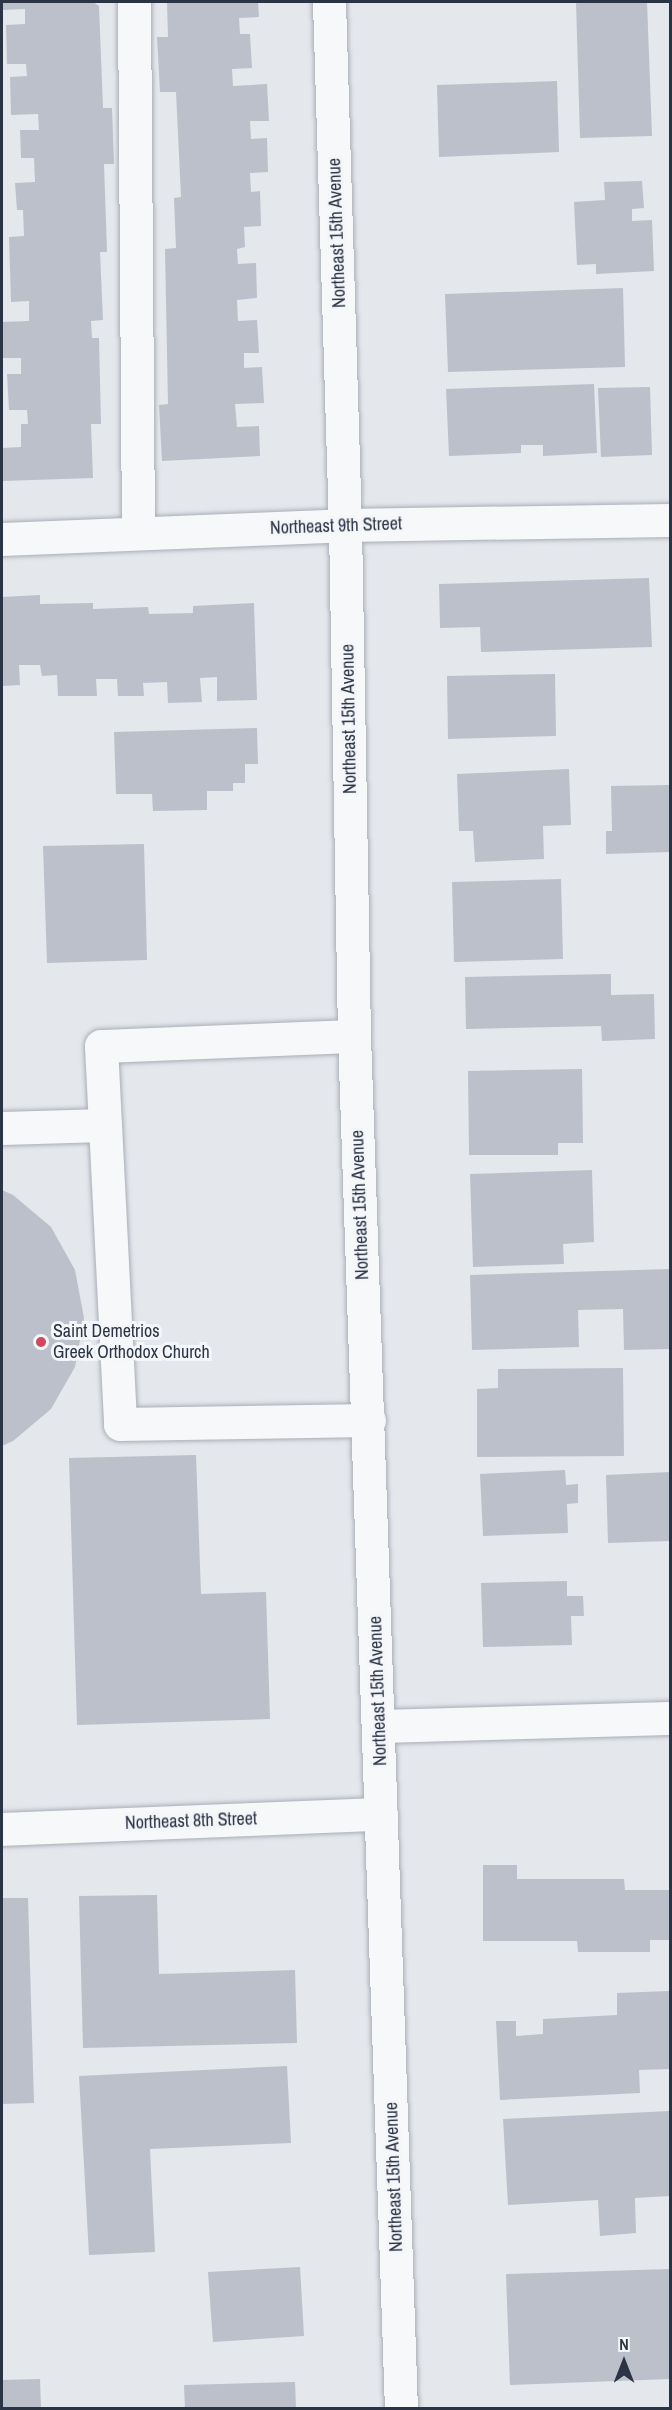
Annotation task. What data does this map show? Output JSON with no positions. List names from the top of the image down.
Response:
{
  "streets": {
    "street": ["Northeast 15th Avenue", "Northeast 9th Street", "Northeast 8th Street"]
  },
  "crossings": [
    ["Northeast 15th Avenue", "Northeast 9th Street"],
    ["Northeast 15th Avenue", "Northeast 8th Street"]
  ],
  "places": ["Saint Demetrios Greek Orthodox Church"],
  "north": "top"
}
